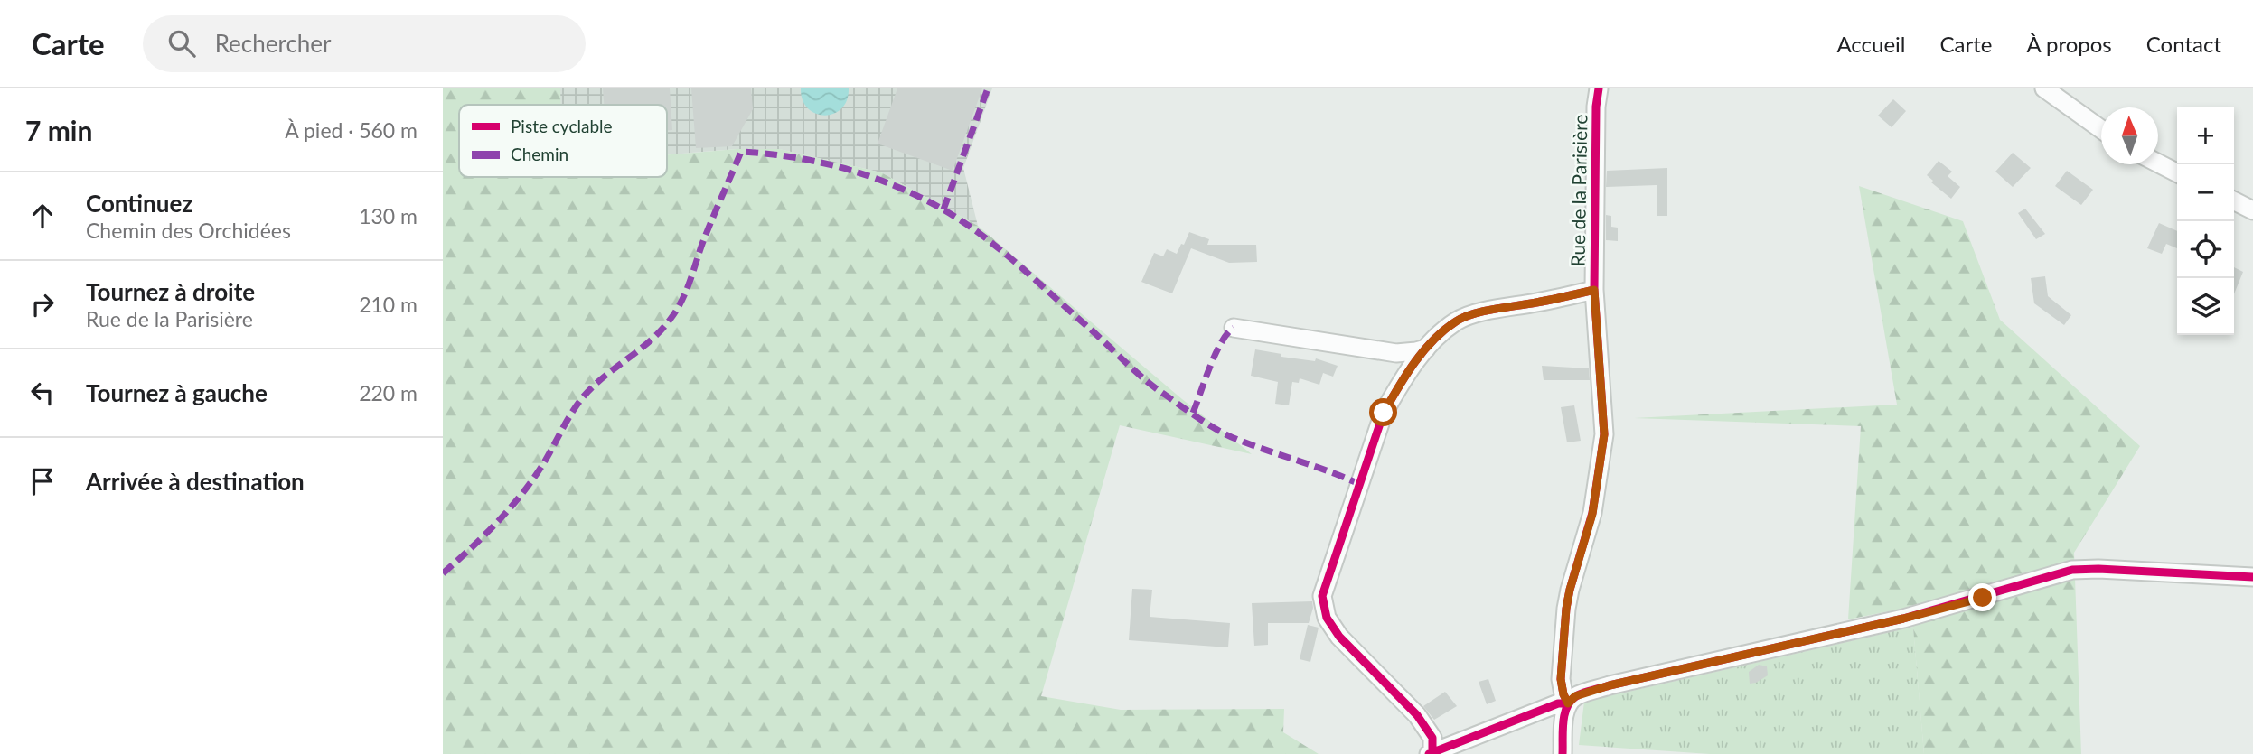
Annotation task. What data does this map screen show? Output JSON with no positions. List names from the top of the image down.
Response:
{
  "streets": {
    "street": ["Rue de la Parisière"]
  },
  "legend": ["Piste cyclable", "Chemin"],
  "north": "top",
  "page": {
    "header": "Carte",
    "search": "Rechercher",
    "nav": [
      "Accueil",
      "Carte",
      "À propos",
      "Contact"
    ],
    "heading": ["7 min", "À pied · 560 m"],
    "map_buttons": ["+", "−"],
    "list": [
      ["Continuez", "Chemin des Orchidées", "130 m"],
      ["Tournez à droite", "Rue de la Parisière", "210 m"],
      ["Tournez à gauche", "220 m"],
      "Arrivée à destination"
    ]
  }
}
